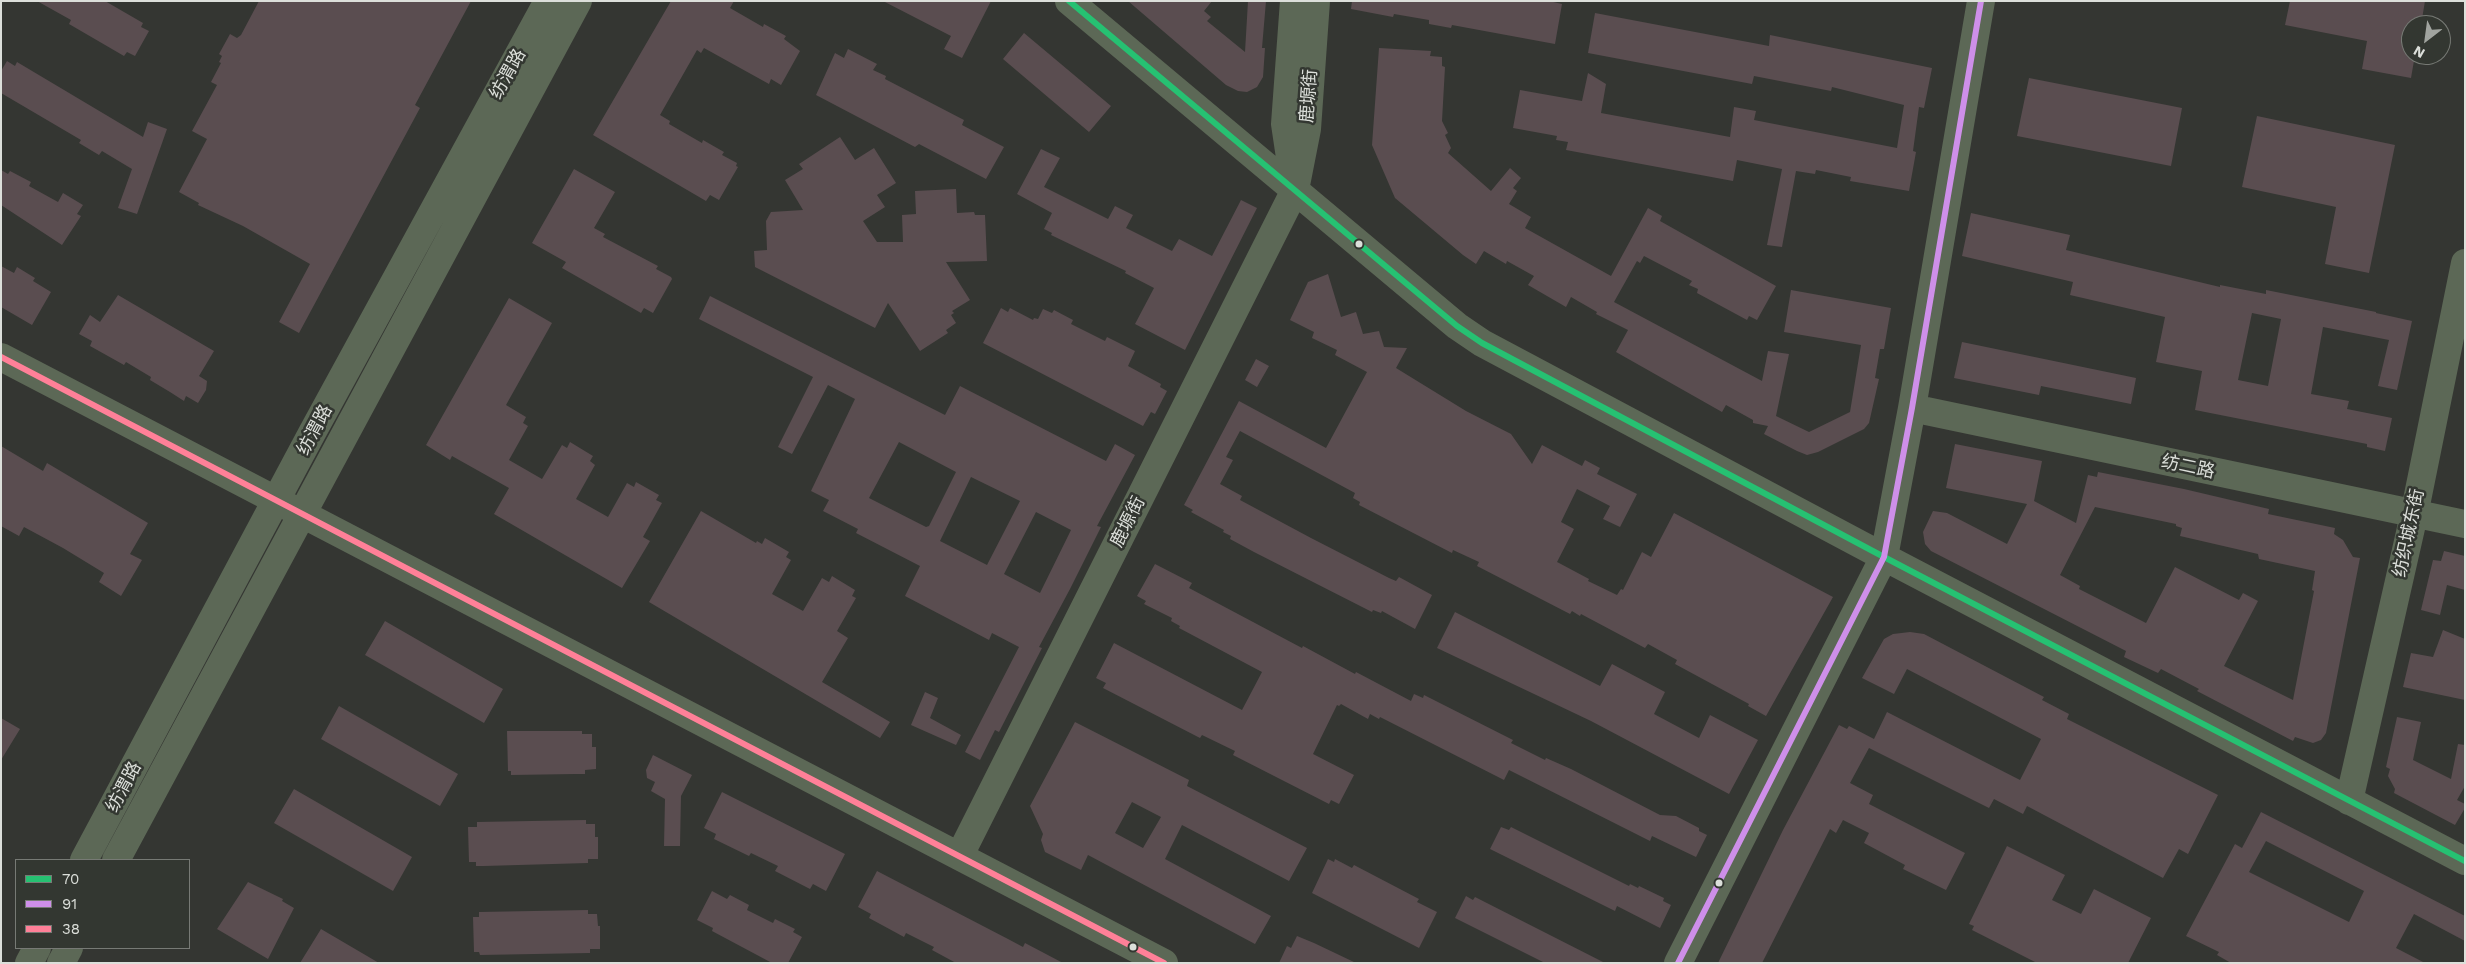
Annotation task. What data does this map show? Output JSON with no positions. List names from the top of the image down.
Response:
{
  "streets": {
    "street": [
      "纺渭路",
      "鹿塬街",
      "纺二路",
      "纺织城东街"
    ]
  },
  "crossings": [
    ["纺二路", "纺织城东街"]
  ],
  "lines": ["transit line 70", "transit line 91", "transit line 38"],
  "legend": ["70", "91", "38"],
  "north": "bottom left"
}
